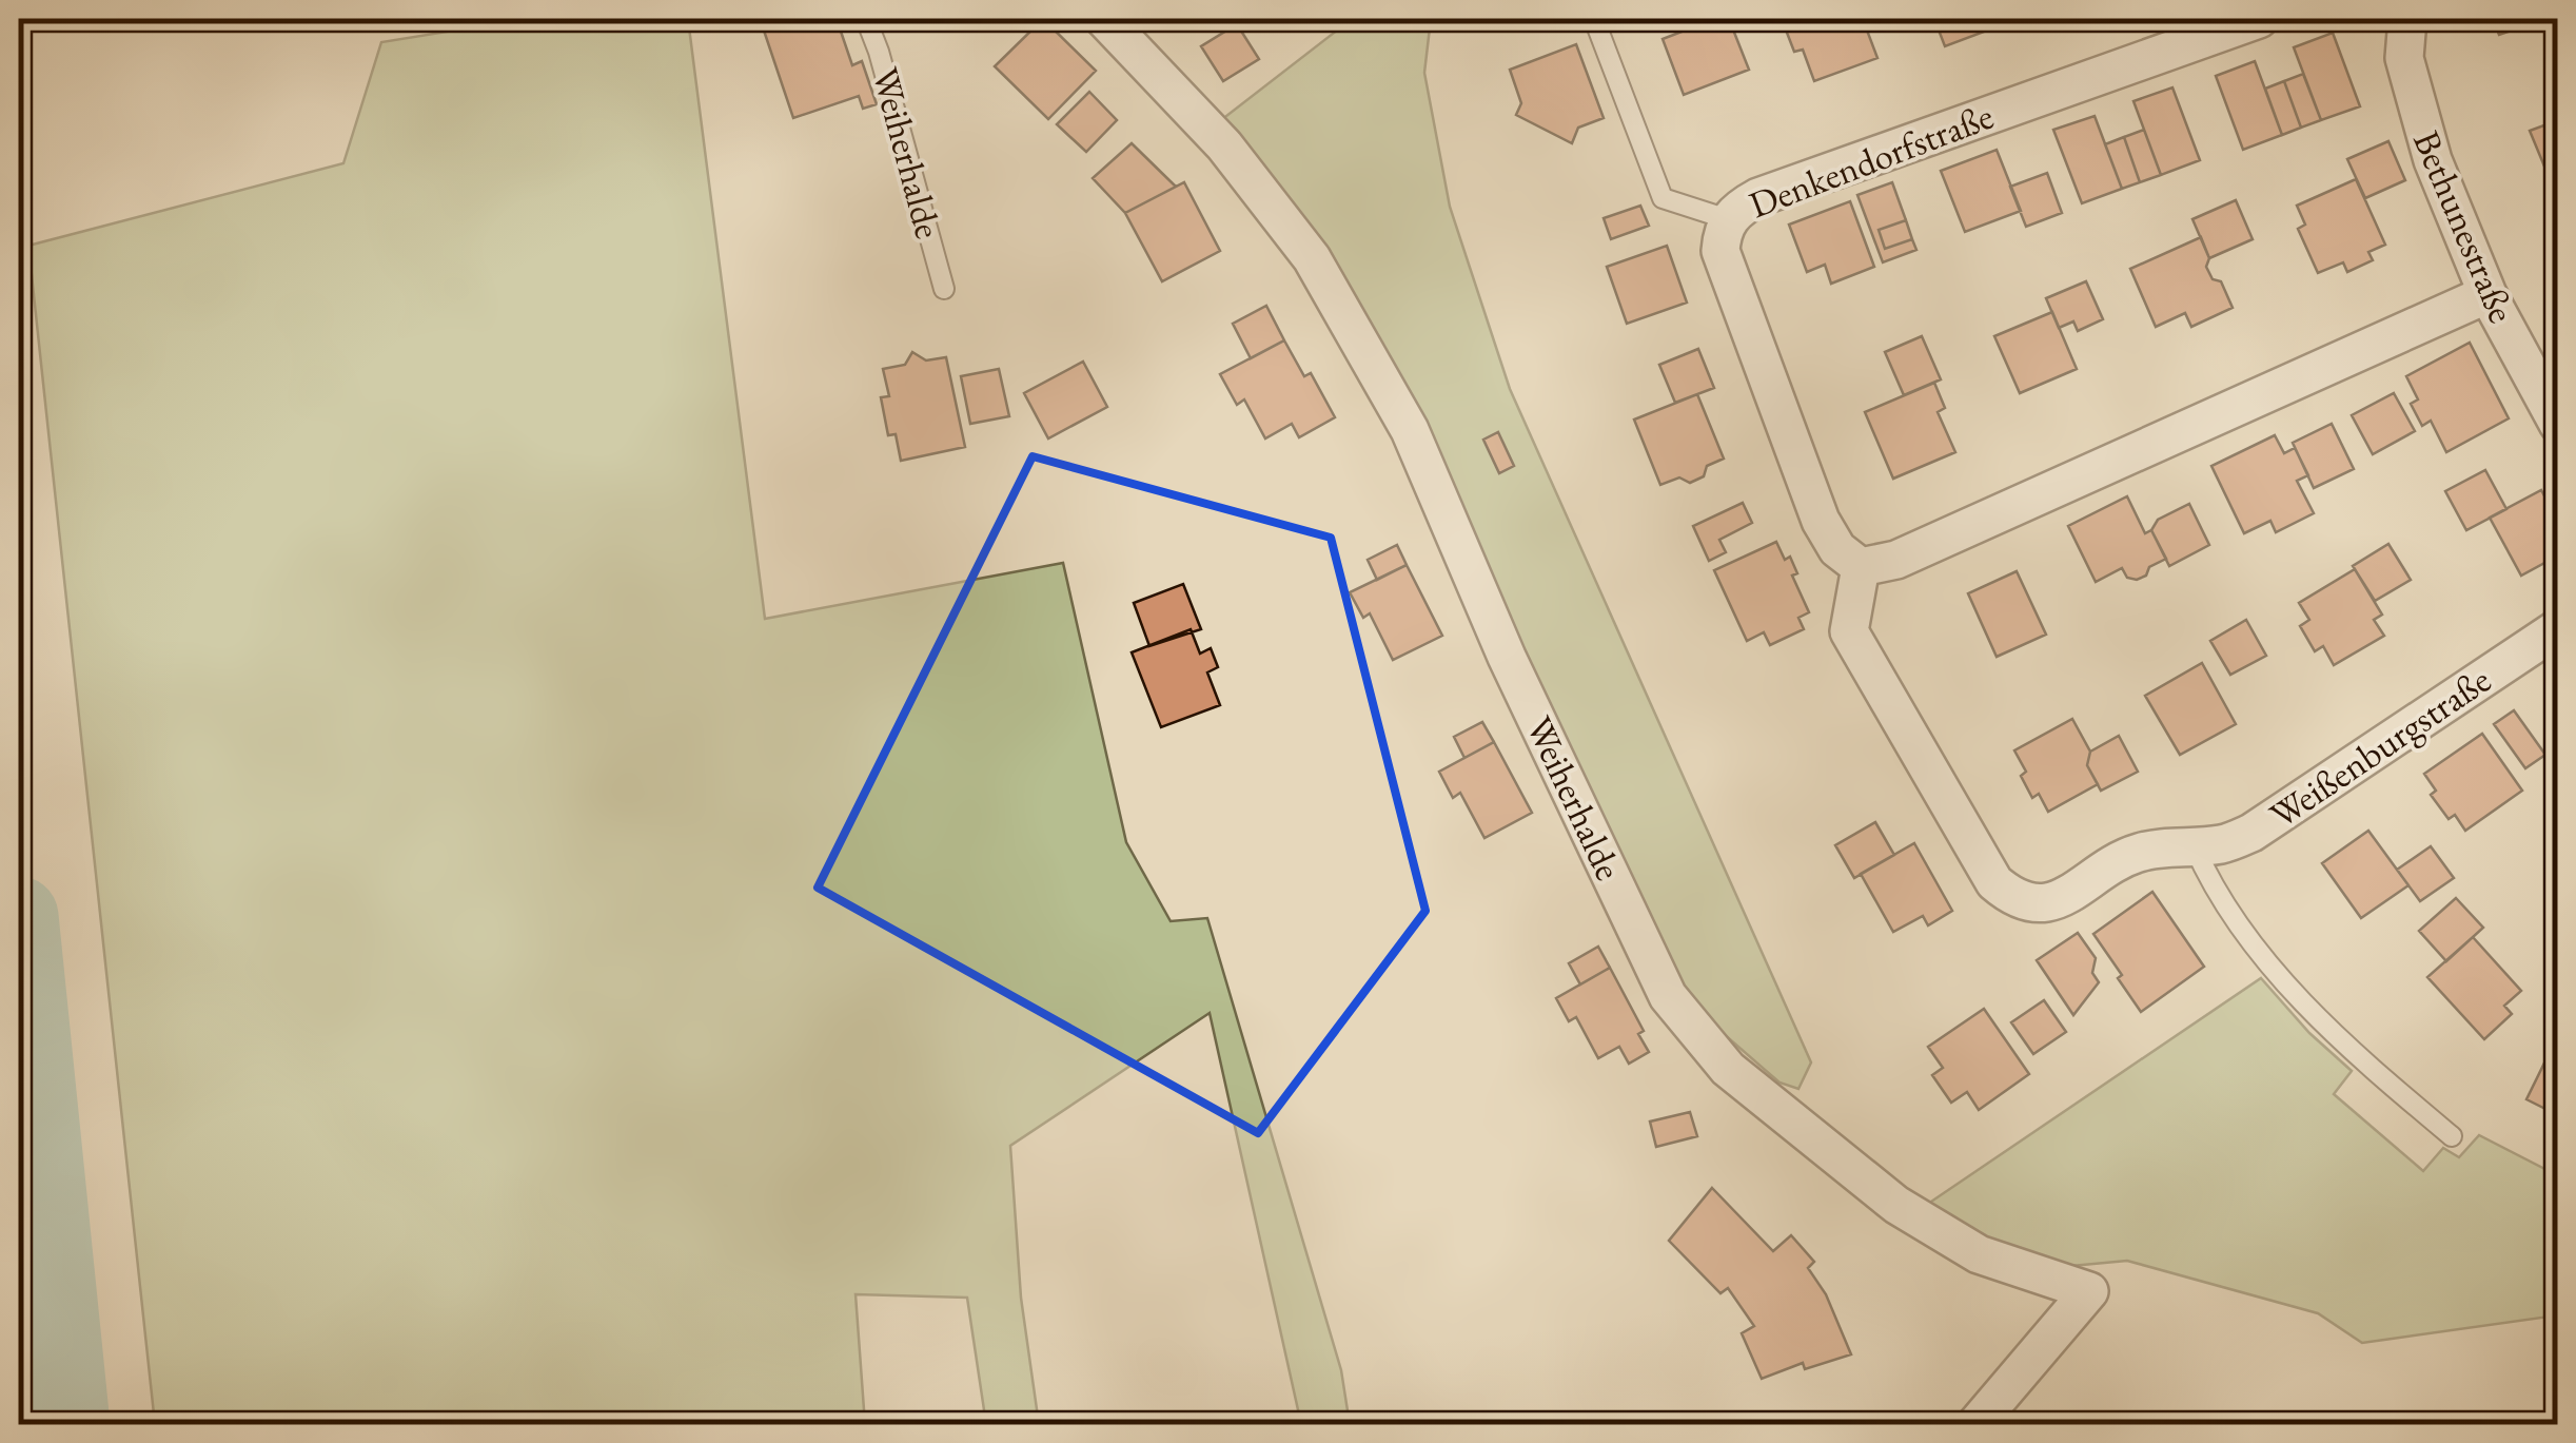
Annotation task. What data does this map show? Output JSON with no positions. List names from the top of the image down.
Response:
{
  "streets": {
    "street": [
      "Weiherhalde",
      "Denkendorfstraße",
      "Bethunestraße",
      "Weißenburgstraße"
    ]
  },
  "crossings": [
    ["Denkendorfstraße", "Weißenburgstraße"]
  ]
}
